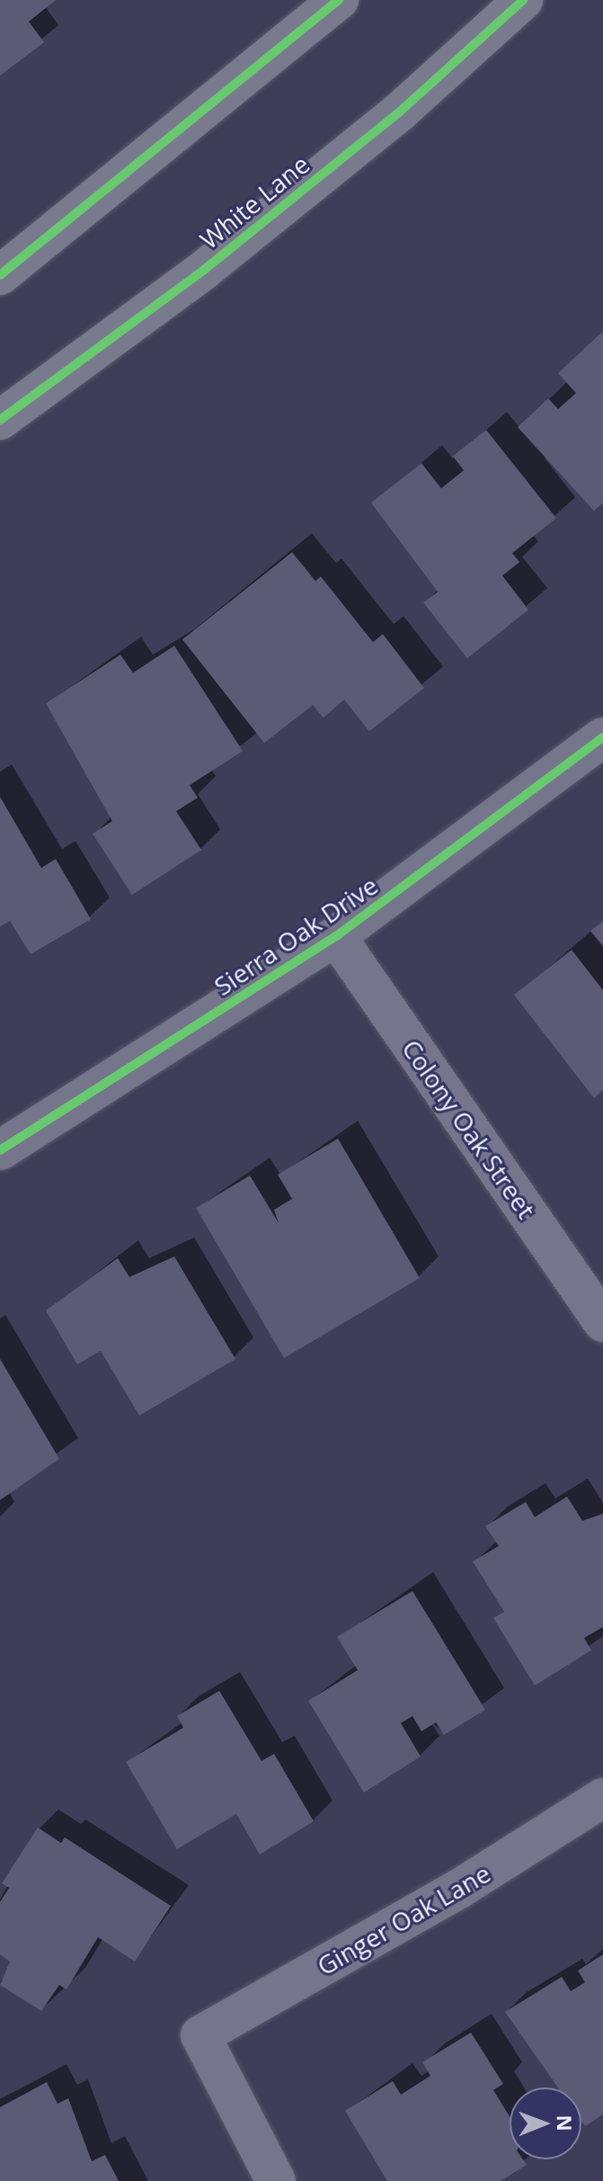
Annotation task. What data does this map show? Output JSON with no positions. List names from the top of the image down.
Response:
{
  "streets": {
    "main road": ["White Lane"],
    "street": ["Sierra Oak Drive", "Colony Oak Street", "Ginger Oak Lane"]
  },
  "crossings": [
    ["Sierra Oak Drive", "Colony Oak Street"]
  ],
  "north": "right"
}
